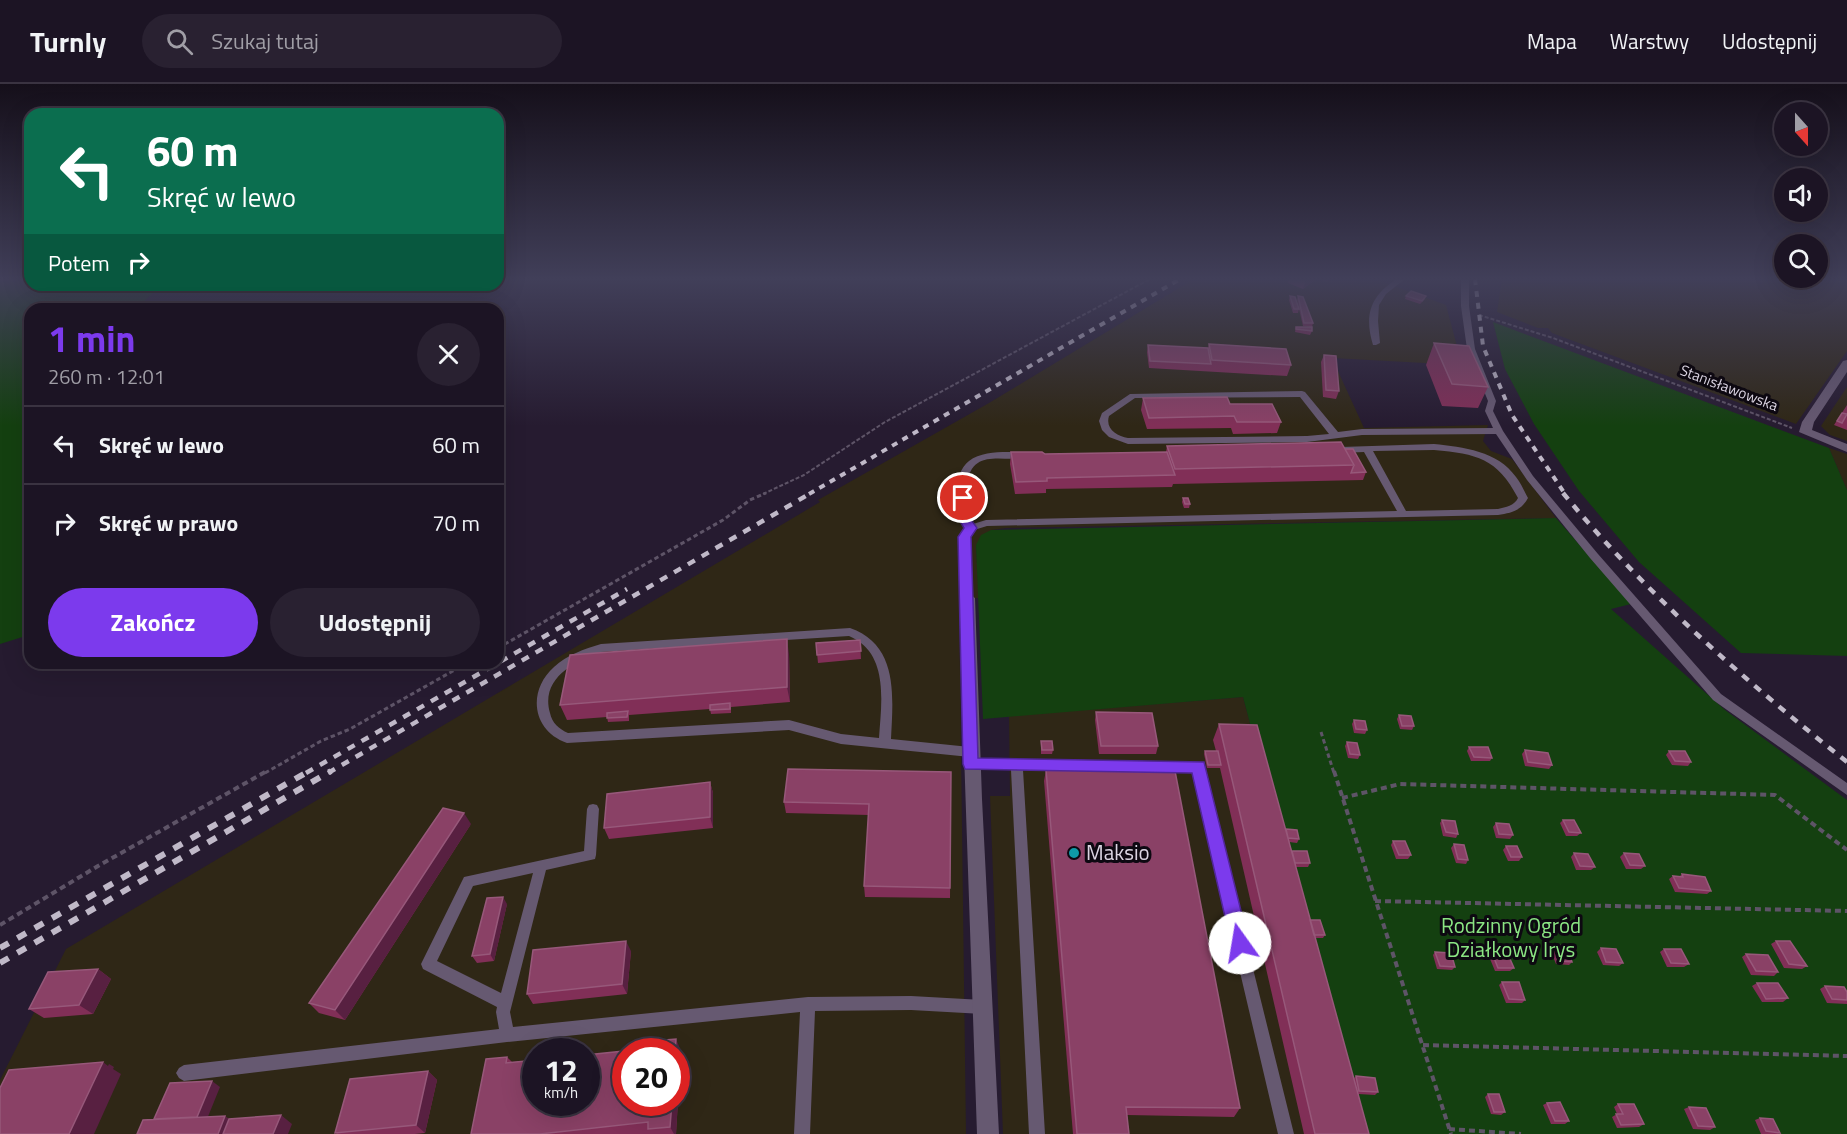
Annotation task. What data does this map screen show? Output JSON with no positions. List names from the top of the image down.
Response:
{
  "streets": {
    "path": ["Stanisławowska"]
  },
  "parks": ["Rodzinny Ogród Działkowy Irys"],
  "places": ["Maksio"],
  "north": "bottom",
  "page": {
    "header": "Turnly",
    "search": "Szukaj tutaj",
    "nav": ["Mapa", "Warstwy", "Udostępnij"],
    "turn": ["60 m", "Skręć w lewo"],
    "then": "Potem",
    "heading": ["1 min", "260 m · 12:01"],
    "list": [
      {
        "name": "Skręć w lewo",
        "value": "60 m"
      },
      {
        "name": "Skręć w prawo",
        "value": "70 m"
      }
    ],
    "buttons": ["Zakończ", "Udostępnij"],
    "speed": "12 km/h",
    "limit": "20"
  }
}
